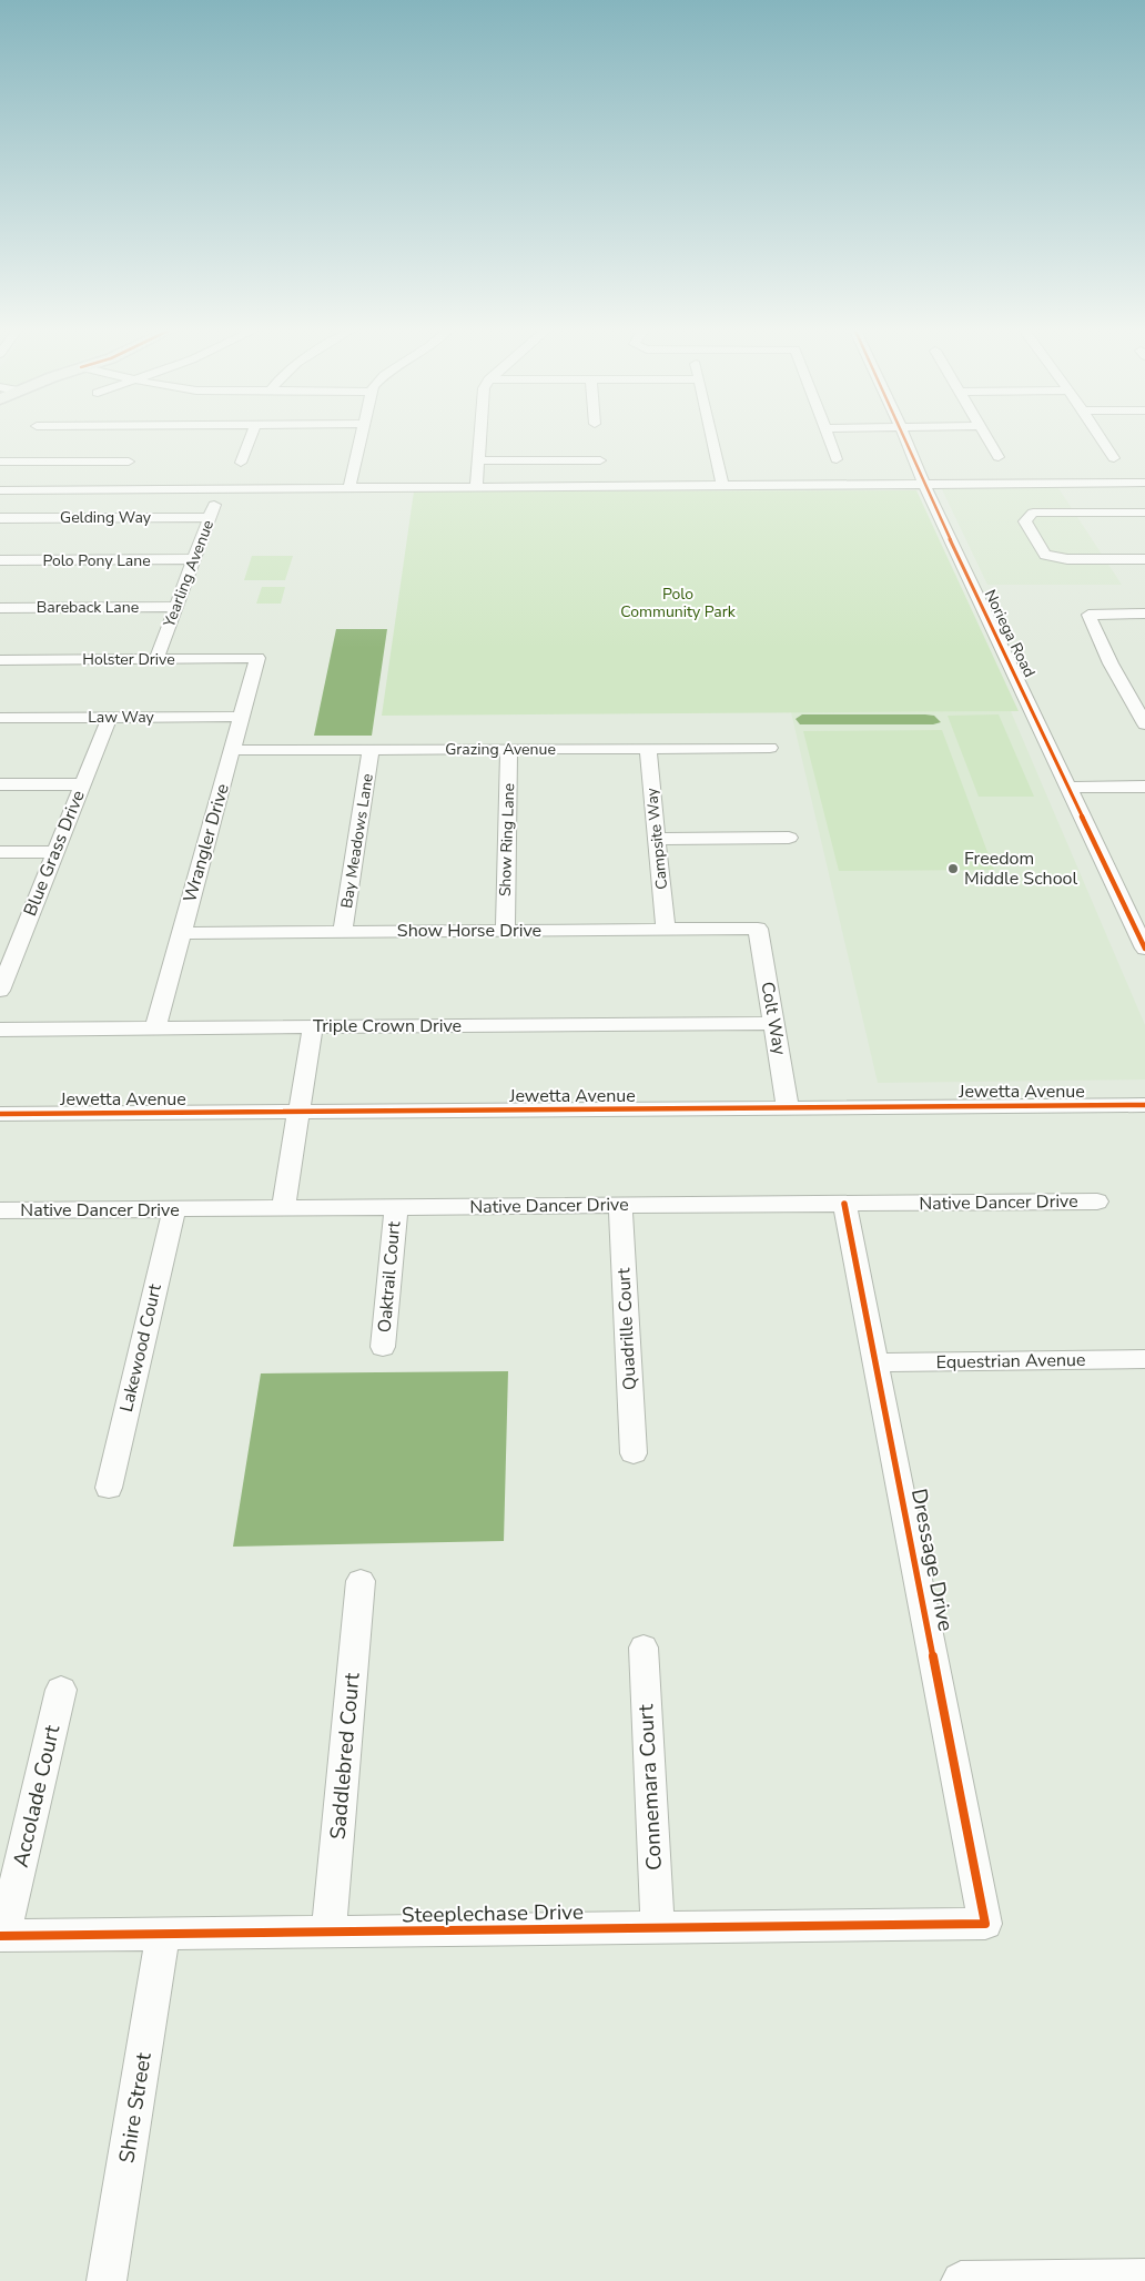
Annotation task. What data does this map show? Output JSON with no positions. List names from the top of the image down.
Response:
{
  "streets": {
    "street": [
      "Gelding Way",
      "Polo Pony Lane",
      "Yearling Avenue",
      "Bareback Lane",
      "Noriega Road",
      "Holster Drive",
      "Law Way",
      "Grazing Avenue",
      "Campsite Way",
      "Show Ring Lane",
      "Bay Meadows Lane",
      "Wrangler Drive",
      "Blue Grass Drive",
      "Show Horse Drive",
      "Colt Way",
      "Triple Crown Drive",
      "Jewetta Avenue",
      "Native Dancer Drive",
      "Oaktrail Court",
      "Quadrille Court",
      "Lakewood Court",
      "Equestrian Avenue",
      "Dressage Drive",
      "Saddlebred Court",
      "Connemara Court",
      "Accolade Court",
      "Steeplechase Drive",
      "Shire Street"
    ]
  },
  "crossings": [
    ["Gelding Way", "Yearling Avenue"],
    ["Polo Pony Lane", "Yearling Avenue"],
    ["Yearling Avenue", "Bareback Lane"],
    ["Yearling Avenue", "Holster Drive"],
    ["Holster Drive", "Wrangler Drive"],
    ["Law Way", "Wrangler Drive"],
    ["Law Way", "Blue Grass Drive"],
    ["Grazing Avenue", "Campsite Way"],
    ["Grazing Avenue", "Show Ring Lane"],
    ["Grazing Avenue", "Bay Meadows Lane"],
    ["Grazing Avenue", "Wrangler Drive"],
    ["Campsite Way", "Show Horse Drive"],
    ["Show Ring Lane", "Show Horse Drive"],
    ["Bay Meadows Lane", "Show Horse Drive"],
    ["Wrangler Drive", "Show Horse Drive"],
    ["Wrangler Drive", "Triple Crown Drive"],
    ["Show Horse Drive", "Colt Way"],
    ["Colt Way", "Triple Crown Drive"],
    ["Colt Way", "Jewetta Avenue"],
    ["Native Dancer Drive", "Oaktrail Court"],
    ["Native Dancer Drive", "Quadrille Court"],
    ["Native Dancer Drive", "Lakewood Court"],
    ["Native Dancer Drive", "Dressage Drive"],
    ["Equestrian Avenue", "Dressage Drive"],
    ["Dressage Drive", "Steeplechase Drive"],
    ["Saddlebred Court", "Steeplechase Drive"],
    ["Connemara Court", "Steeplechase Drive"],
    ["Accolade Court", "Steeplechase Drive"],
    ["Steeplechase Drive", "Shire Street"]
  ],
  "parks": ["Polo Community Park"],
  "places": ["Freedom Middle School"]
}
